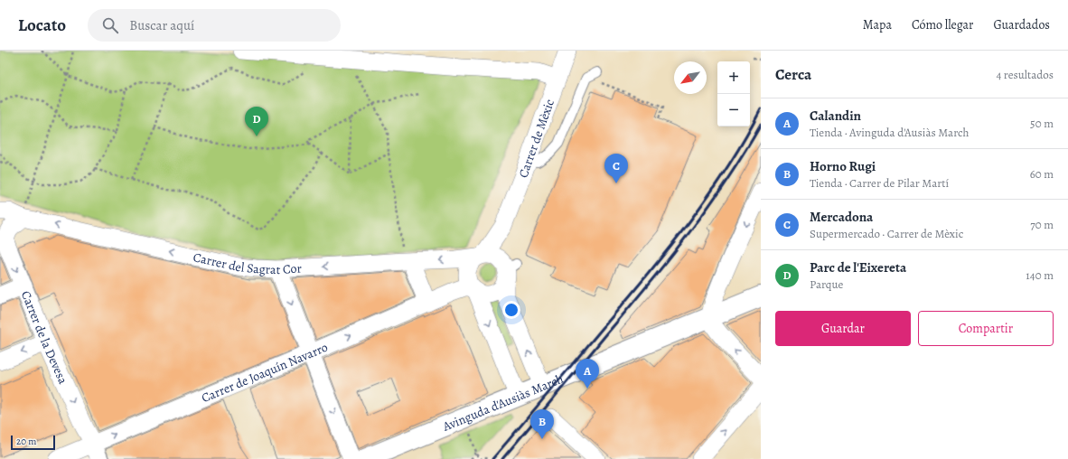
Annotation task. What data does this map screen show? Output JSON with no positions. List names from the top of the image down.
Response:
{
  "streets": {
    "street": [
      "Carrer de Mèxic",
      "Carrer del Sagrat Cor",
      "Carrer de la Devesa",
      "Carrer de Joaquín Navarro",
      "Avinguda d'Ausiàs March"
    ]
  },
  "crossings": [
    ["Carrer de Mèxic", "Carrer del Sagrat Cor"],
    ["Carrer de Mèxic", "Carrer de Joaquín Navarro"],
    ["Carrer de Mèxic", "Avinguda d'Ausiàs March"],
    ["Carrer del Sagrat Cor", "Carrer de la Devesa"],
    ["Carrer del Sagrat Cor", "Carrer de Joaquín Navarro"],
    ["Carrer de la Devesa", "Carrer de Joaquín Navarro"]
  ],
  "one_way": ["Carrer del Sagrat Cor", "Carrer de la Devesa", "Carrer de Joaquín Navarro"],
  "scale_bar": "20 m",
  "north": "bottom left",
  "page": {
    "header": "Locato",
    "search": "Buscar aquí",
    "nav": ["Mapa", "Cómo llegar", "Guardados"],
    "heading": ["Cerca", "4 resultados"],
    "map_buttons": ["+", "−"],
    "list": [
      {
        "mark": "A",
        "name": "Calandin",
        "note": "Tienda · Avinguda d'Ausiàs March",
        "value": "50 m"
      },
      {
        "mark": "B",
        "name": "Horno Rugi",
        "note": "Tienda · Carrer de Pilar Martí",
        "value": "60 m"
      },
      {
        "mark": "C",
        "name": "Mercadona",
        "note": "Supermercado · Carrer de Mèxic",
        "value": "70 m"
      },
      {
        "mark": "D",
        "name": "Parc de l'Eixereta",
        "note": "Parque",
        "value": "140 m"
      }
    ],
    "pins": [
      "D",
      "C",
      "A",
      "B"
    ],
    "buttons": ["Guardar", "Compartir"],
    "scale": "20 m"
  }
}
